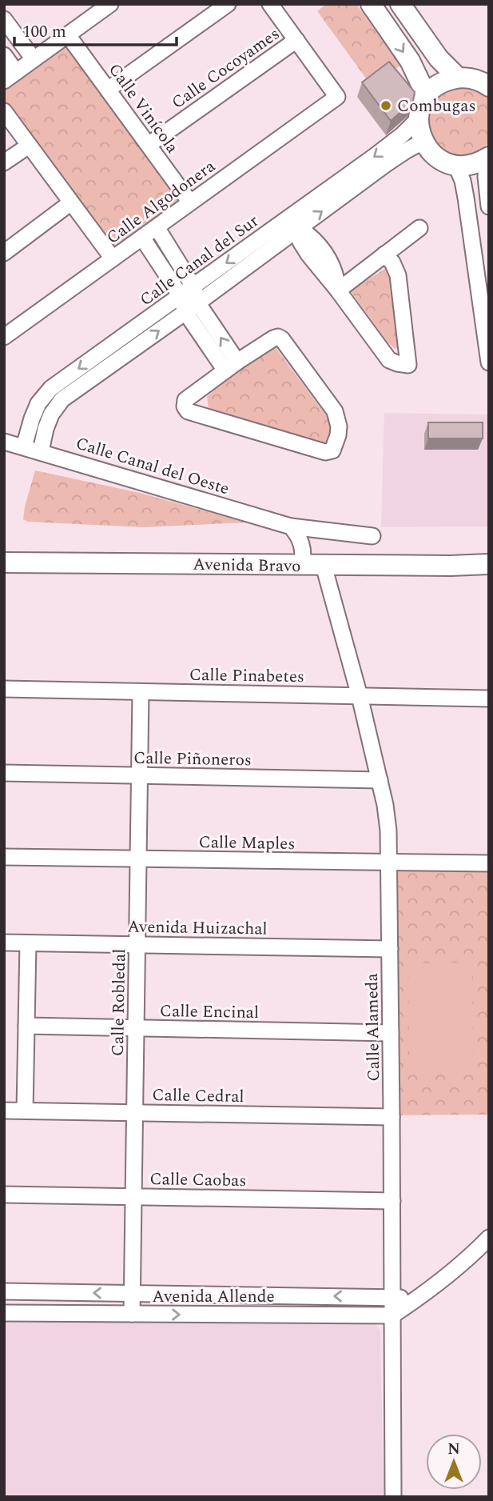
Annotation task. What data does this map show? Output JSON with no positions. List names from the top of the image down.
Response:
{
  "streets": {
    "main road": ["Avenida Bravo"],
    "street": [
      "Calle Cocoyames",
      "Calle Vinícola",
      "Calle Algodonera",
      "Calle Canal del Sur",
      "Calle Canal del Oeste",
      "Calle Pinabetes",
      "Calle Piñoneros",
      "Calle Maples",
      "Avenida Huizachal",
      "Calle Robledal",
      "Calle Encinal",
      "Calle Alameda",
      "Calle Cedral",
      "Calle Caobas",
      "Avenida Allende"
    ]
  },
  "crossings": [
    ["Calle Cocoyames", "Calle Vinícola"],
    ["Calle Cocoyames", "Calle Algodonera"],
    ["Calle Vinícola", "Calle Algodonera"],
    ["Calle Canal del Sur", "Calle Canal del Oeste"],
    ["Avenida Bravo", "Calle Alameda"],
    ["Calle Pinabetes", "Calle Robledal"],
    ["Calle Pinabetes", "Calle Alameda"],
    ["Calle Piñoneros", "Calle Robledal"],
    ["Calle Piñoneros", "Calle Alameda"],
    ["Calle Maples", "Calle Robledal"],
    ["Calle Maples", "Calle Alameda"],
    ["Avenida Huizachal", "Calle Robledal"],
    ["Avenida Huizachal", "Calle Alameda"],
    ["Calle Robledal", "Calle Encinal"],
    ["Calle Robledal", "Calle Cedral"],
    ["Calle Robledal", "Calle Caobas"],
    ["Calle Robledal", "Avenida Allende"],
    ["Calle Encinal", "Calle Alameda"],
    ["Calle Alameda", "Calle Cedral"],
    ["Calle Alameda", "Calle Caobas"],
    ["Calle Alameda", "Avenida Allende"]
  ],
  "places": ["Combugas"],
  "scale_bar": "100 m",
  "north": "top"
}
